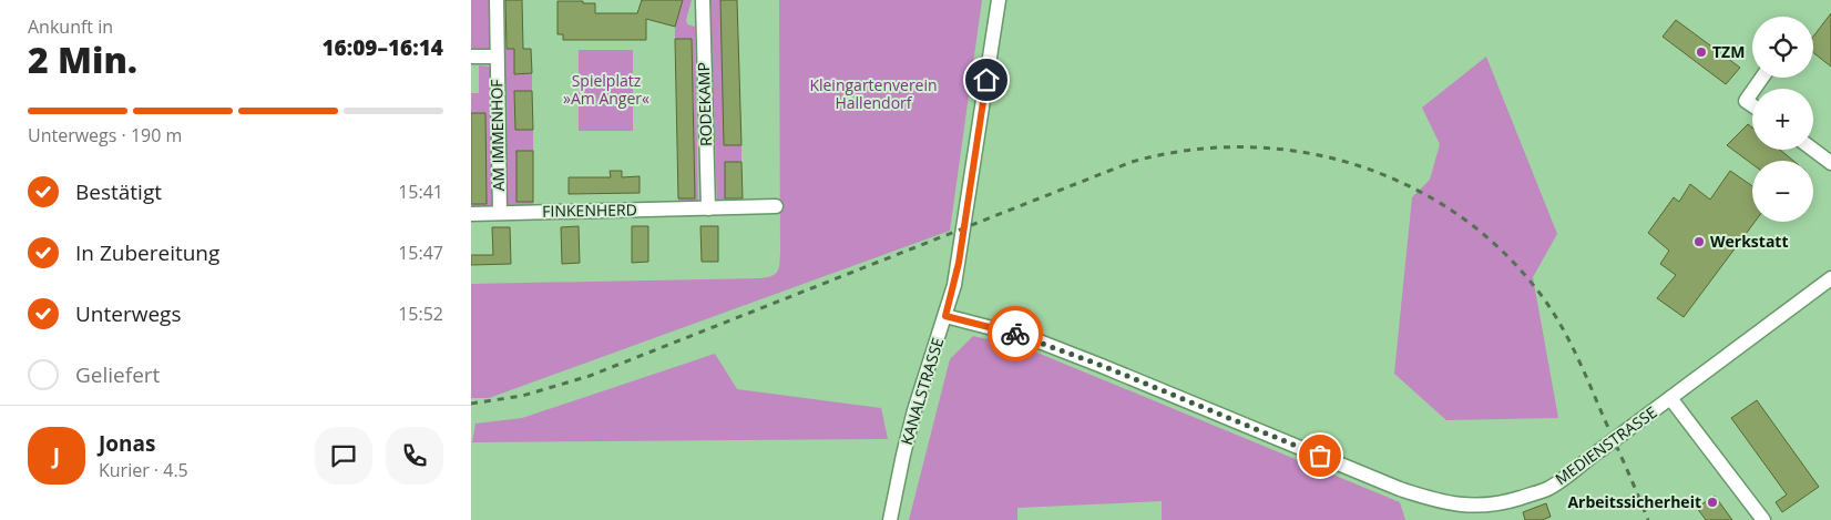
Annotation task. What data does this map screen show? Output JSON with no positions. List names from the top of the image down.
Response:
{
  "streets": {
    "street": [
      "RODEKAMP",
      "AM IMMENHOF",
      "FINKENHERD",
      "KANALSTRASSE",
      "MEDIENSTRASSE"
    ]
  },
  "crossings": [
    ["RODEKAMP", "FINKENHERD"],
    ["AM IMMENHOF", "FINKENHERD"],
    ["KANALSTRASSE", "MEDIENSTRASSE"]
  ],
  "parks": ["Spielplatz »Am Anger«", "Kleingartenverein Hallendorf"],
  "places": ["TZM", "Werkstatt", "Arbeitssicherheit"],
  "page": {
    "heading": ["2 Min.", "Ankunft in", "16:09–16:14"],
    "panel": ["Jonas", "Kurier · 4.5"],
    "map_buttons": ["+", "−"],
    "bar": "Unterwegs · 190 m",
    "list": [
      ["Bestätigt", "15:41"],
      ["In Zubereitung", "15:47"],
      ["Unterwegs", "15:52"],
      "Geliefert"
    ],
    "round": "J"
  }
}
